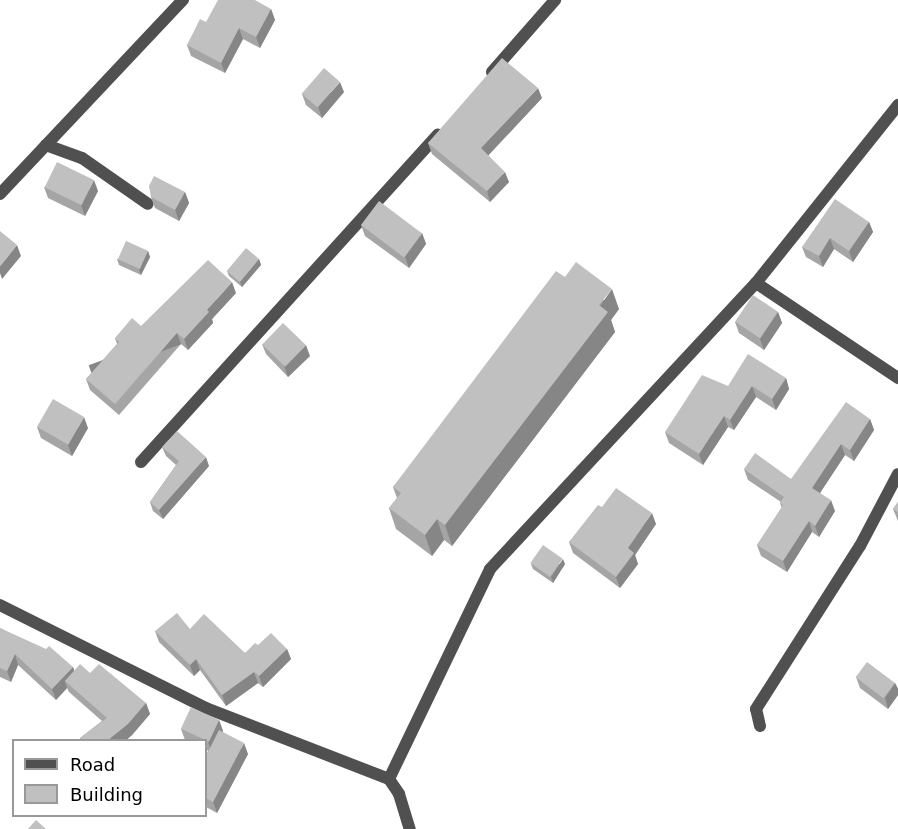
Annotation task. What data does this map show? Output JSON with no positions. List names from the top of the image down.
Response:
{
  "legend": ["Road", "Building"]
}
